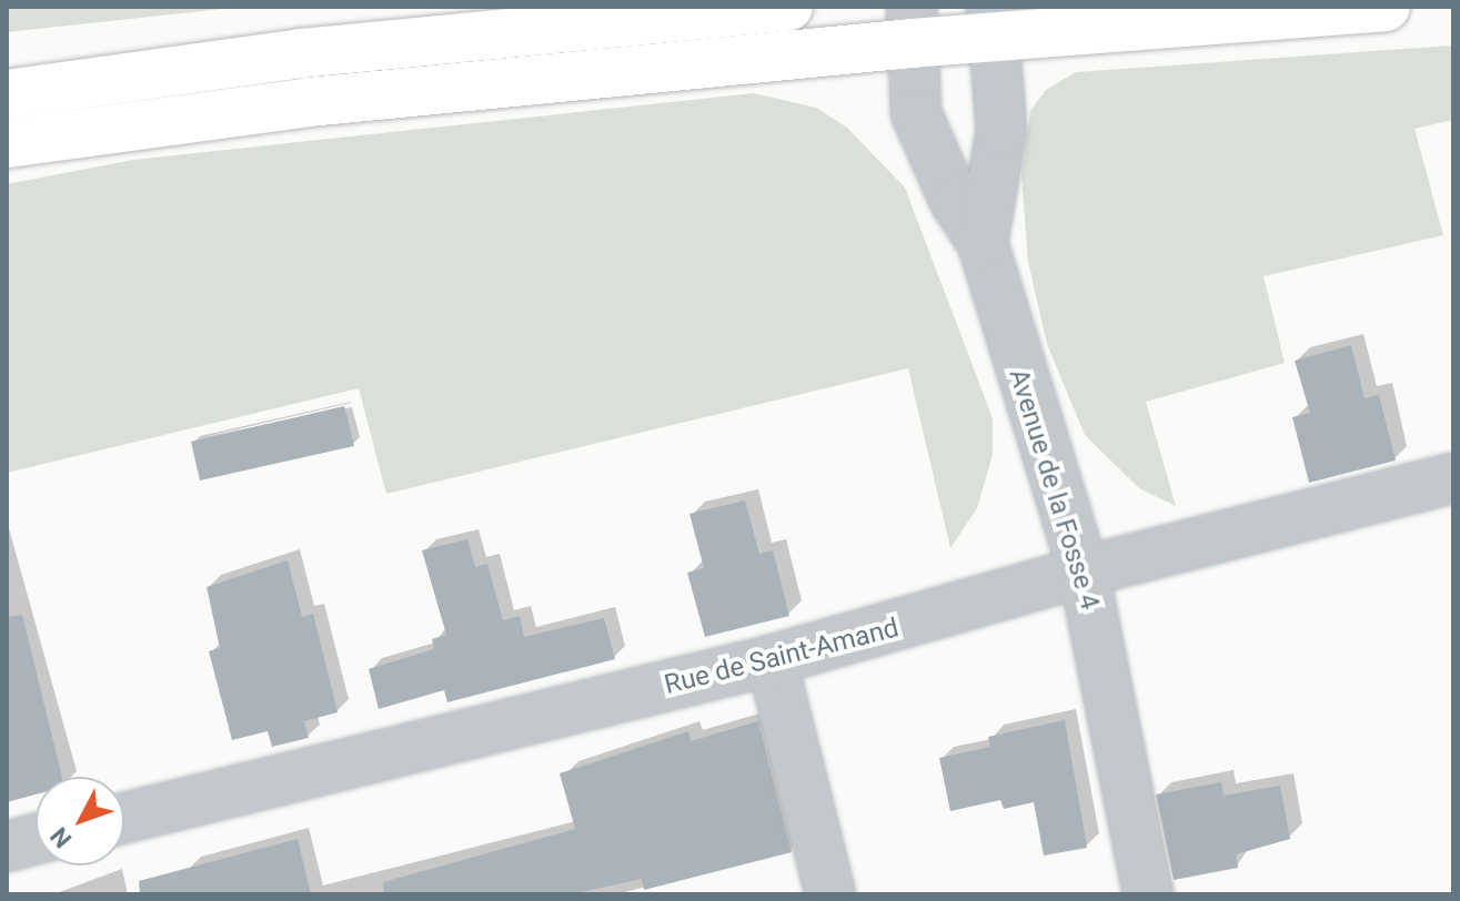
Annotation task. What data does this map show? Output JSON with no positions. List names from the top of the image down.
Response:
{
  "streets": {
    "street": ["Avenue de la Fosse 4", "Rue de Saint-Amand"]
  },
  "crossings": [
    ["Avenue de la Fosse 4", "Rue de Saint-Amand"]
  ],
  "north": "bottom left"
}
